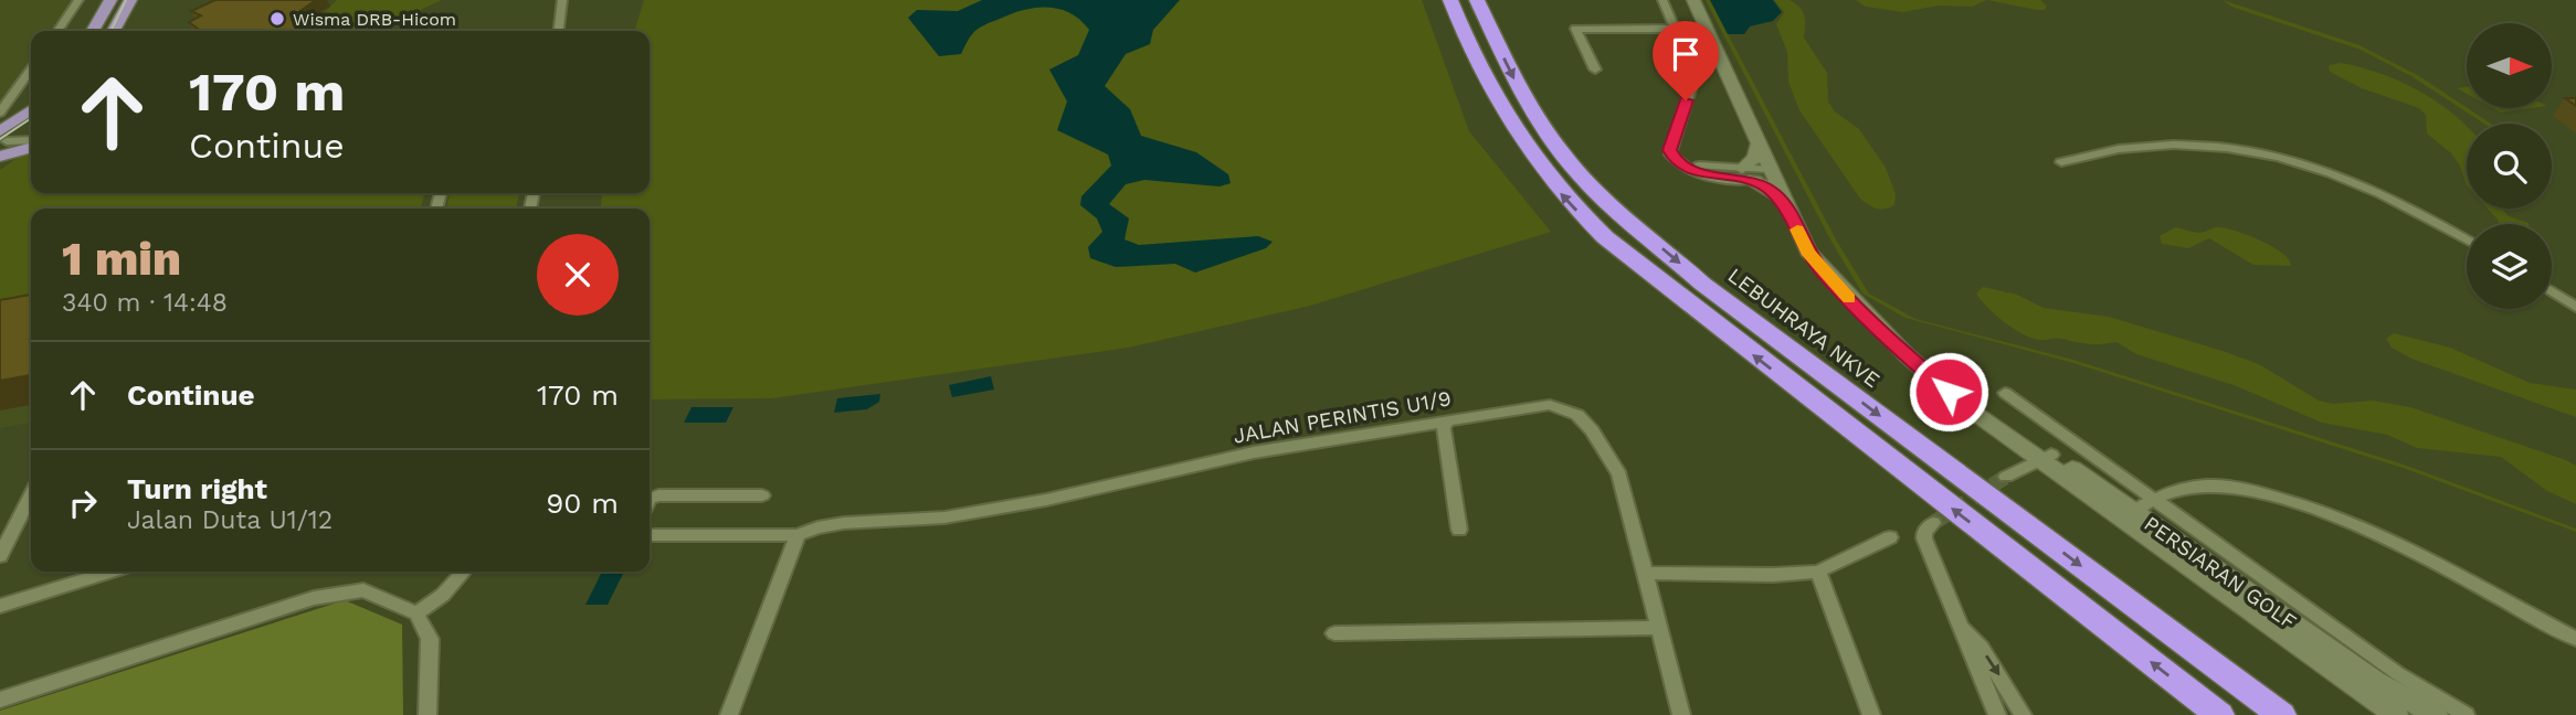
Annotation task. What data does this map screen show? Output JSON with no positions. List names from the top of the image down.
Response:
{
  "streets": {
    "highway": ["LEBUHRAYA NKVE"],
    "street": ["JALAN PERINTIS U1/9", "PERSIARAN GOLF"]
  },
  "places": ["Wisma DRB-Hicom"],
  "north": "right",
  "page": {
    "turn": ["170 m", "Continue"],
    "heading": ["1 min", "340 m · 14:48"],
    "list": [
      {
        "name": "Continue",
        "value": "170 m"
      },
      {
        "name": "Turn right",
        "note": "Jalan Duta U1/12",
        "value": "90 m"
      }
    ]
  }
}
